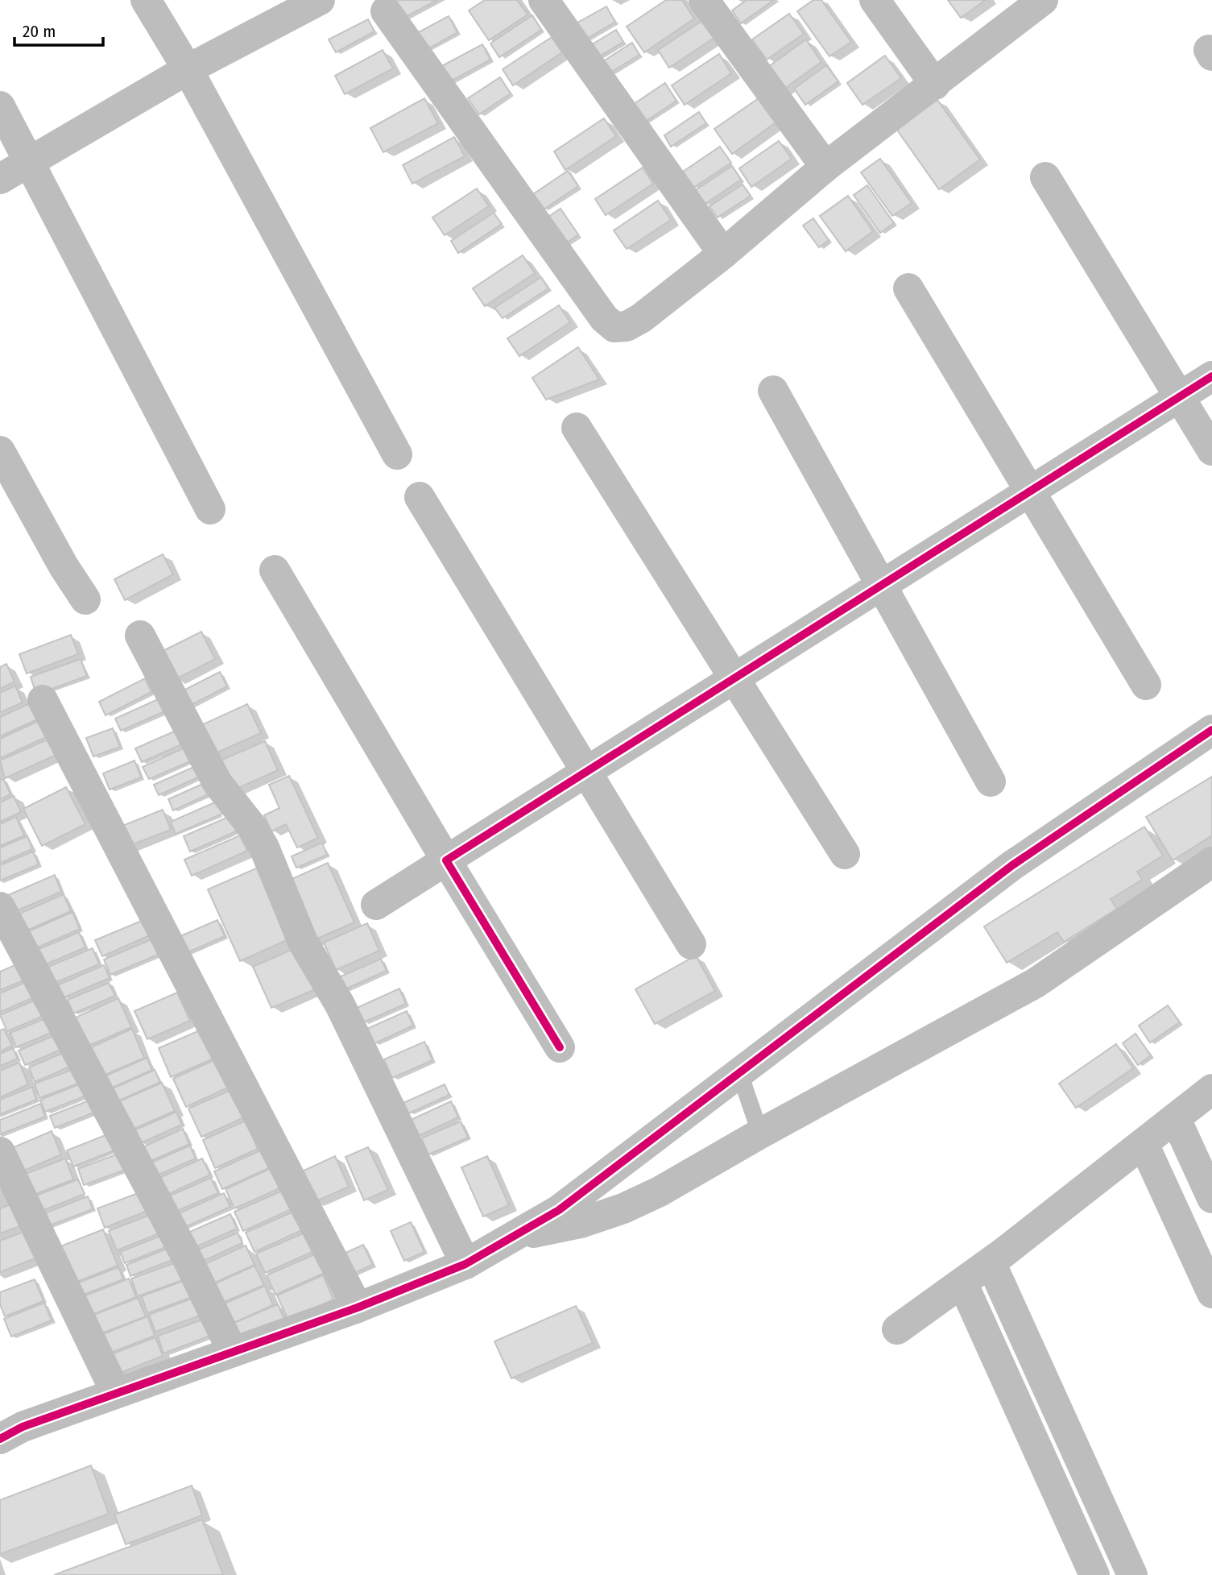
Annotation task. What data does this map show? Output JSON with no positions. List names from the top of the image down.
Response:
{
  "scale_bar": "20 m"
}
